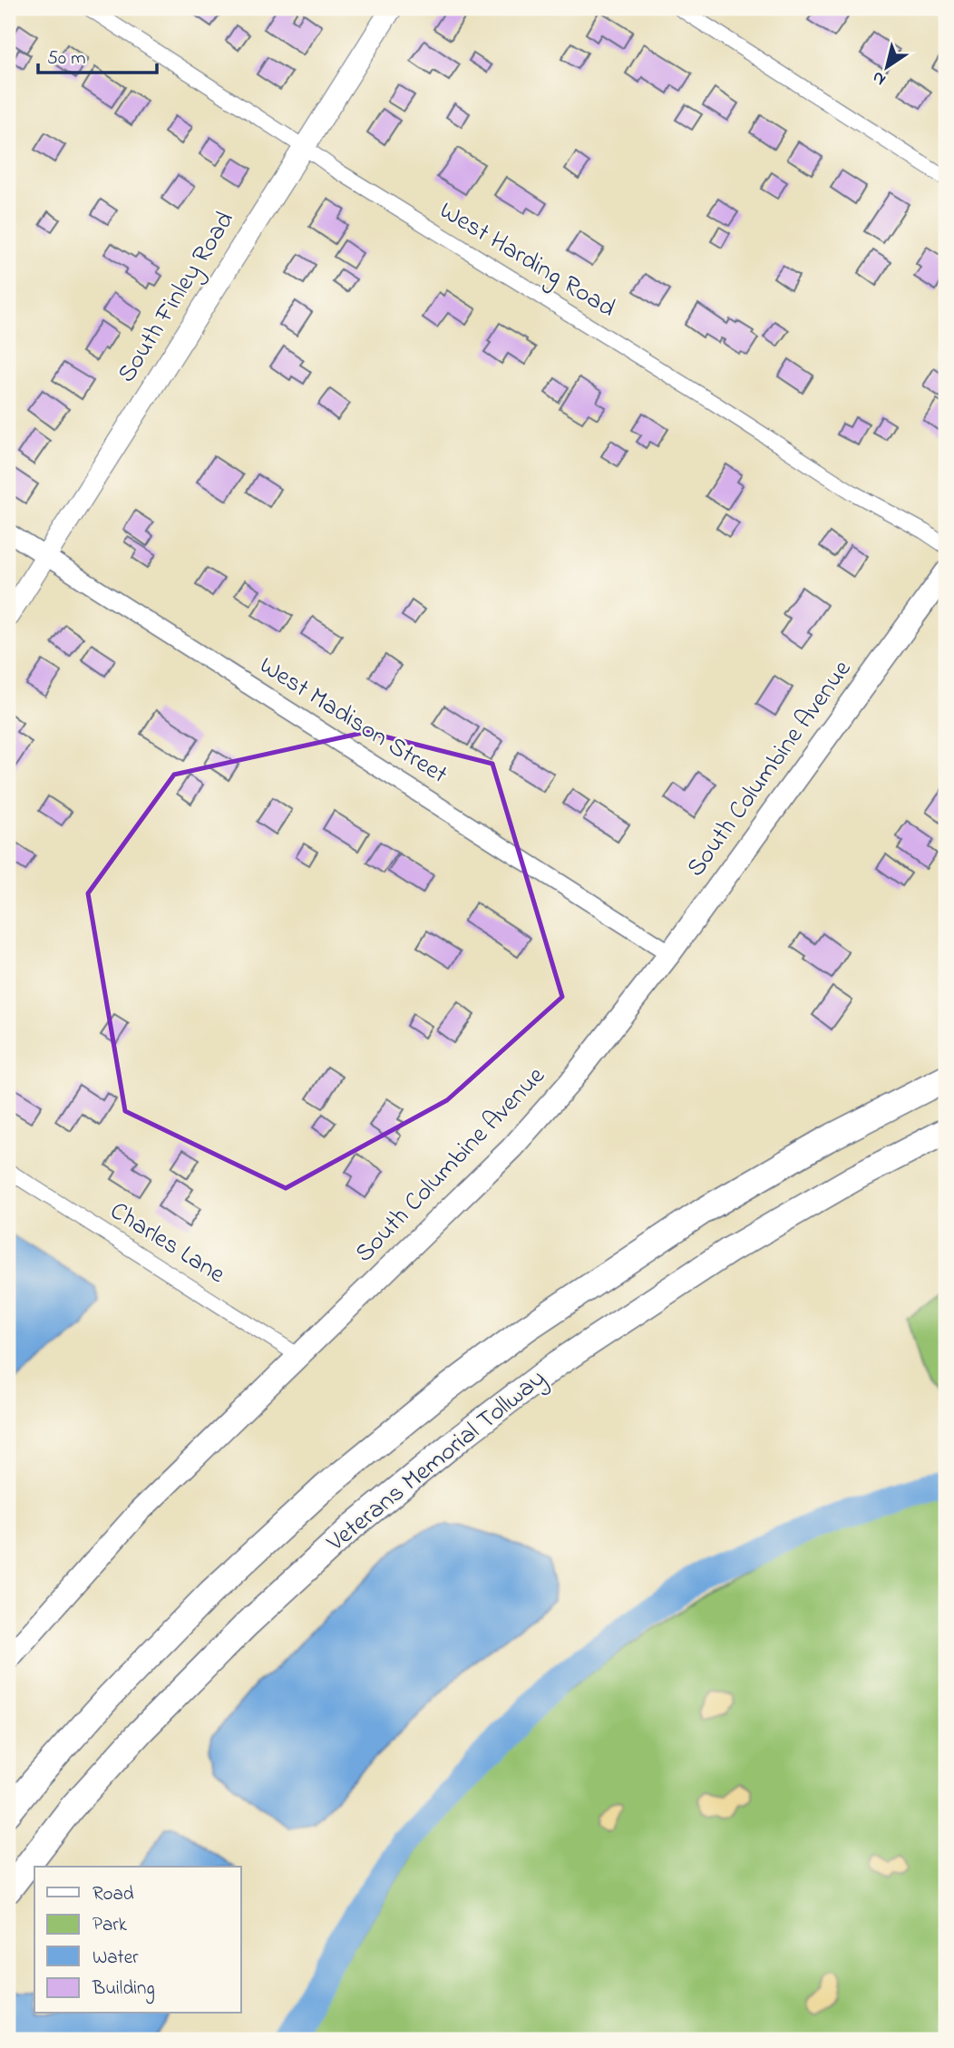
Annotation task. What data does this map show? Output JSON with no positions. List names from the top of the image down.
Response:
{
  "streets": {
    "highway": ["Veterans Memorial Tollway"],
    "main road": ["South Finley Road", "South Columbine Avenue"],
    "street": ["West Harding Road", "West Madison Street", "Charles Lane"]
  },
  "crossings": [
    ["West Harding Road", "South Finley Road"],
    ["South Finley Road", "West Madison Street"],
    ["West Madison Street", "South Columbine Avenue"],
    ["South Columbine Avenue", "Charles Lane"]
  ],
  "legend": [
    "Road",
    "Park",
    "Water",
    "Building"
  ],
  "scale_bar": "50 m",
  "north": "bottom left"
}
